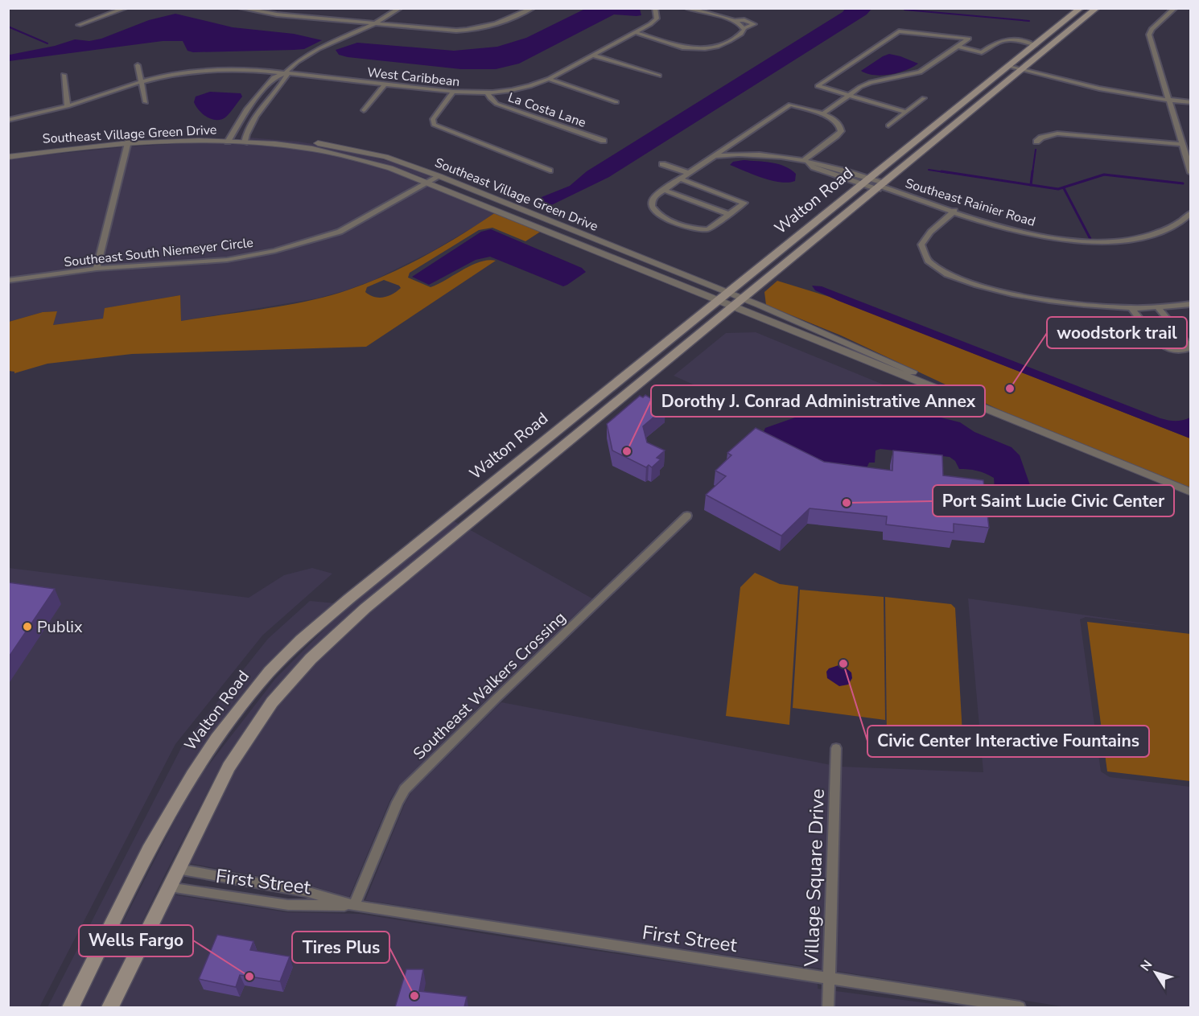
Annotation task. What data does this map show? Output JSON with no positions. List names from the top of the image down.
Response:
{
  "streets": {
    "main road": ["Walton Road"],
    "street": [
      "West Caribbean",
      "La Costa Lane",
      "Southeast Village Green Drive",
      "Southeast Rainier Road",
      "Southeast South Niemeyer Circle",
      "Southeast Walkers Crossing",
      "Village Square Drive",
      "First Street"
    ]
  },
  "crossings": [
    ["West Caribbean", "La Costa Lane"],
    ["Southeast Village Green Drive", "Walton Road"],
    ["Southeast Village Green Drive", "Southeast South Niemeyer Circle"],
    ["Walton Road", "Southeast Rainier Road"],
    ["Walton Road", "First Street"],
    ["Southeast Walkers Crossing", "First Street"],
    ["Village Square Drive", "First Street"]
  ],
  "places": [
    "woodstork trail",
    "Dorothy J. Conrad Administrative Annex",
    "Port Saint Lucie Civic Center",
    "Publix",
    "Civic Center Interactive Fountains",
    "Wells Fargo",
    "Tires Plus"
  ],
  "north": "top left"
}
